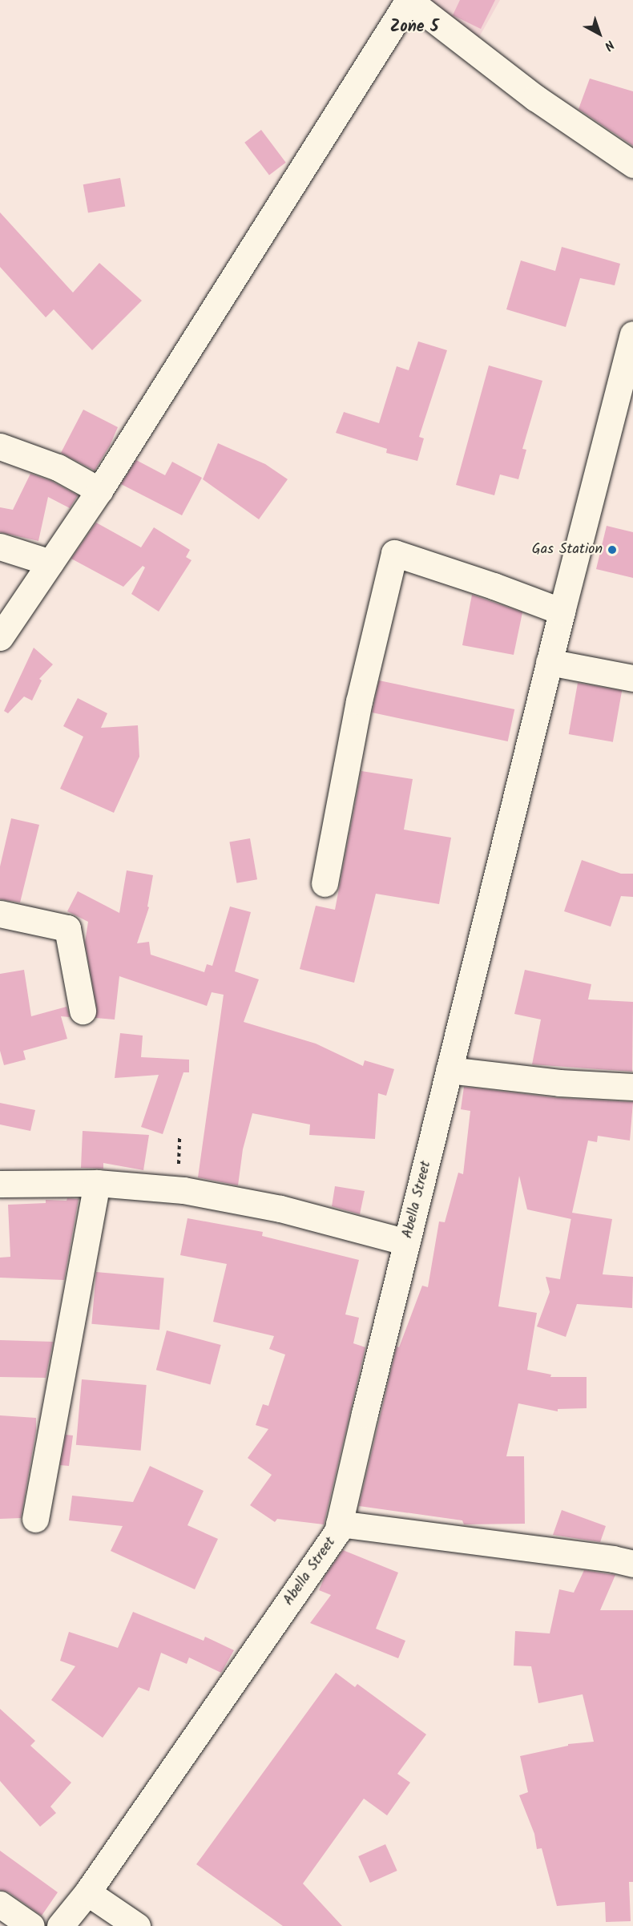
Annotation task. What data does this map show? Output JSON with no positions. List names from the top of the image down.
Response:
{
  "streets": {
    "street": ["Abella Street"]
  },
  "districts": ["Zone 5"],
  "places": ["Gas Station"],
  "north": "bottom right"
}
